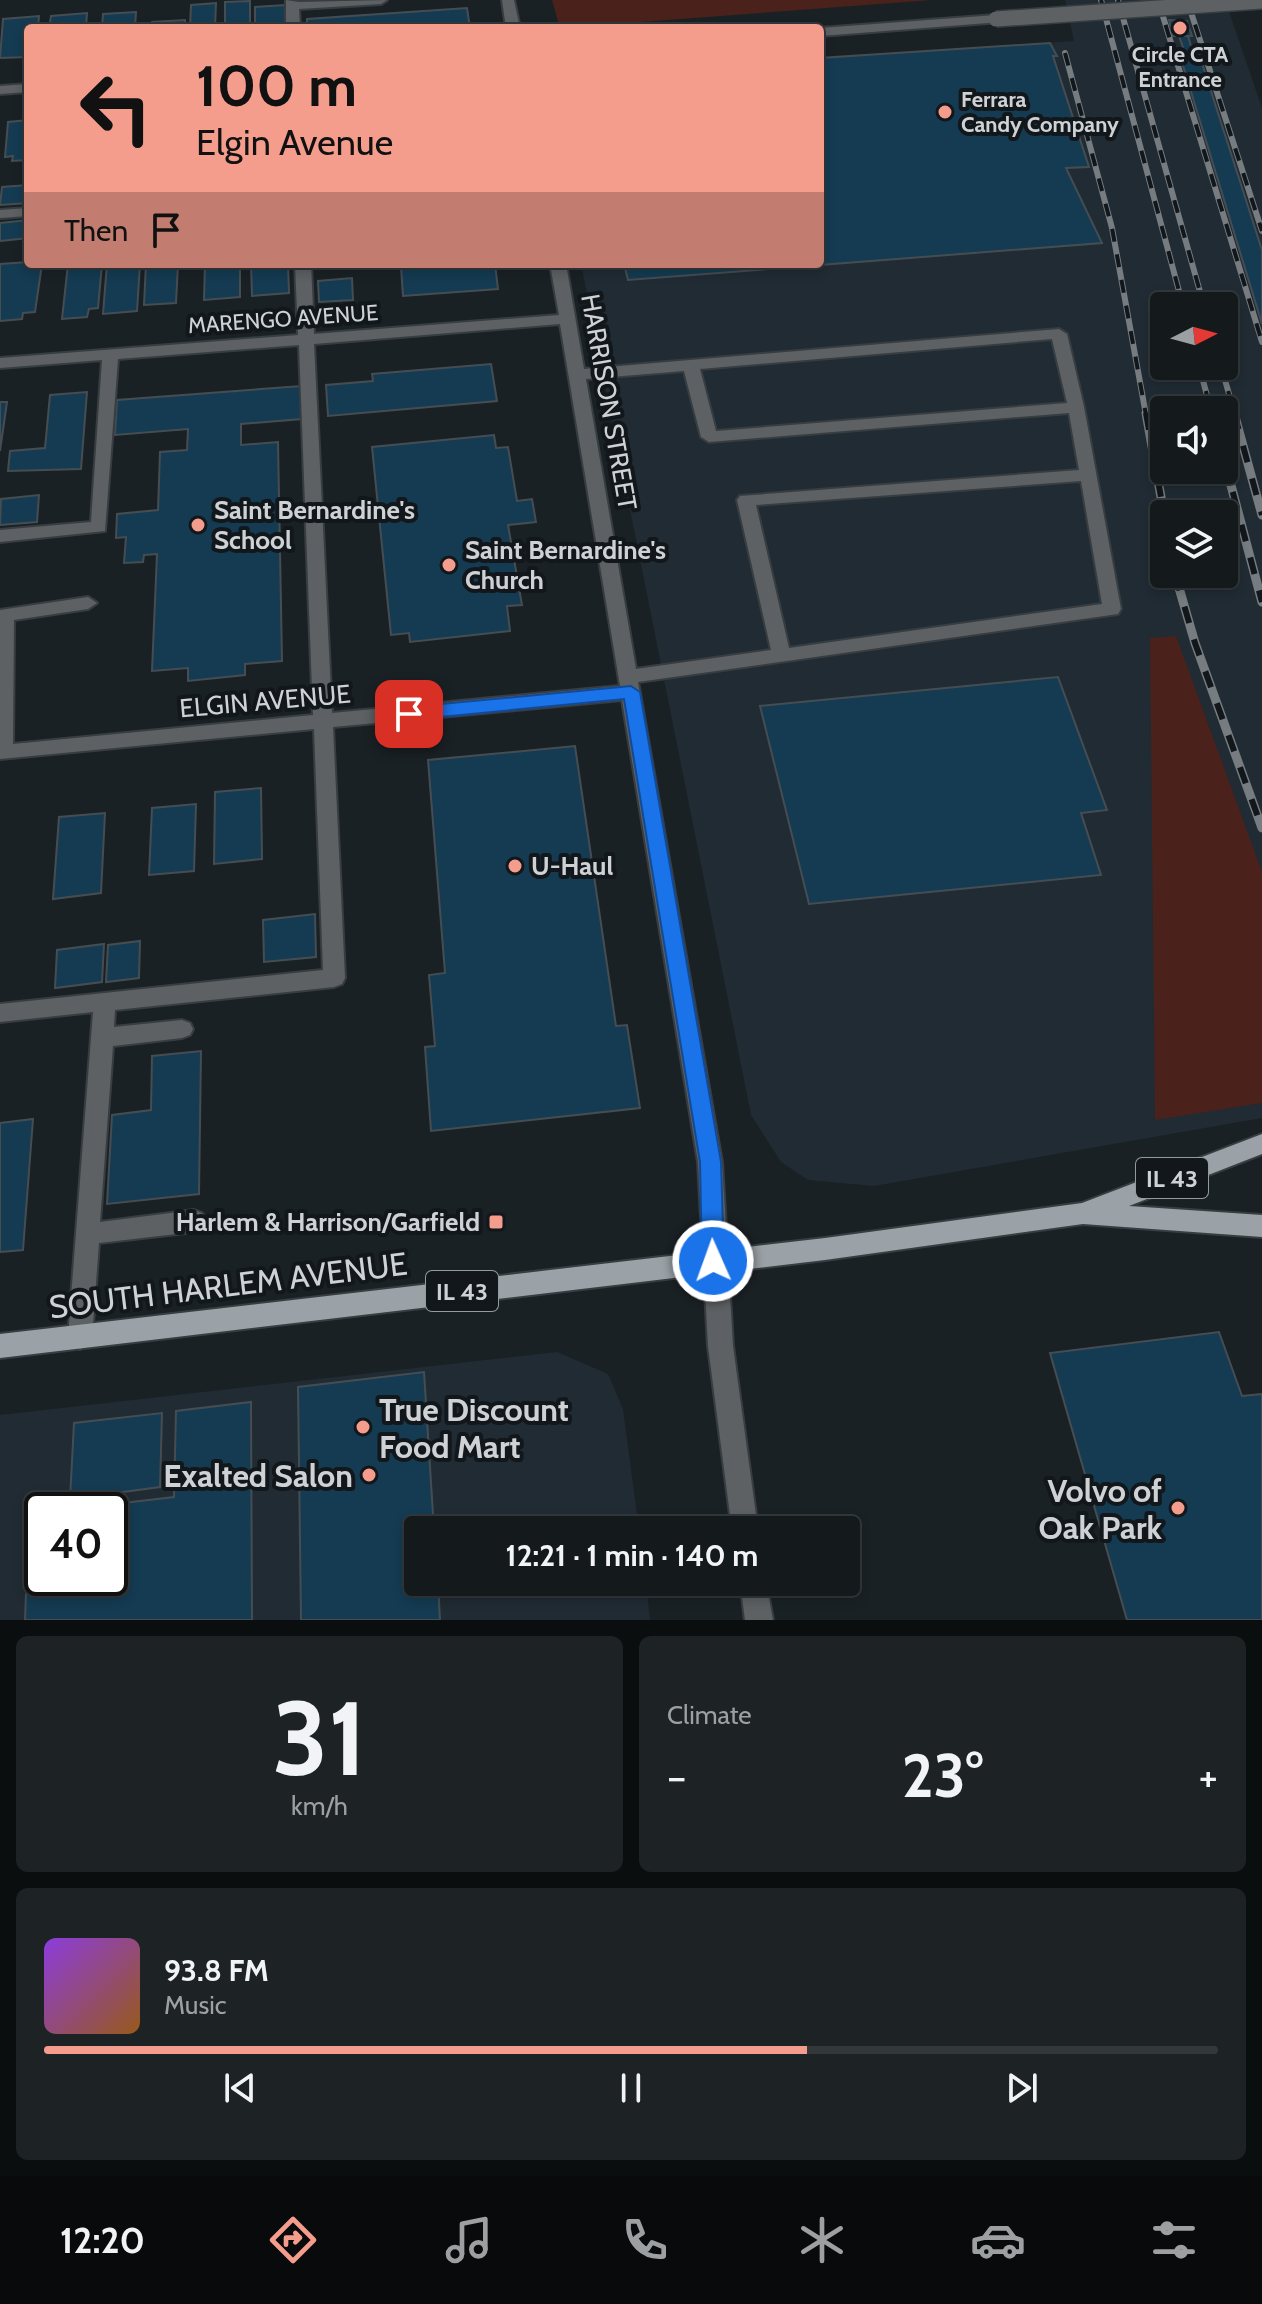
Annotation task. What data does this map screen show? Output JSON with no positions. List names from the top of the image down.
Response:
{
  "streets": {
    "main road": ["IL 43", "SOUTH HARLEM AVENUE"],
    "street": ["MARENGO AVENUE", "HARRISON STREET", "ELGIN AVENUE"]
  },
  "crossings": [
    ["MARENGO AVENUE", "HARRISON STREET"],
    ["HARRISON STREET", "ELGIN AVENUE"],
    ["HARRISON STREET", "SOUTH HARLEM AVENUE"]
  ],
  "places": {
    "other": [
      "Circle CTA Entrance",
      "Ferrara Candy Company",
      "Saint Bernardine's School",
      "Saint Bernardine's Church",
      "U-Haul",
      "True Discount Food Mart",
      "Exalted Salon",
      "Volvo of Oak Park"
    ],
    "transit": ["Harlem & Harrison/Garfield"]
  },
  "north": "right",
  "page": {
    "turn": ["100 m", "Elgin Avenue"],
    "then": "Then",
    "limit": "40",
    "trip": "12:21 · 1 min · 140 m",
    "tile": [
      ["31", "km/h"],
      "Climate"
    ],
    "heat": ["−", "23°", "+"],
    "song": ["93.8 FM", "Music"],
    "tabs": "12:20"
  }
}
